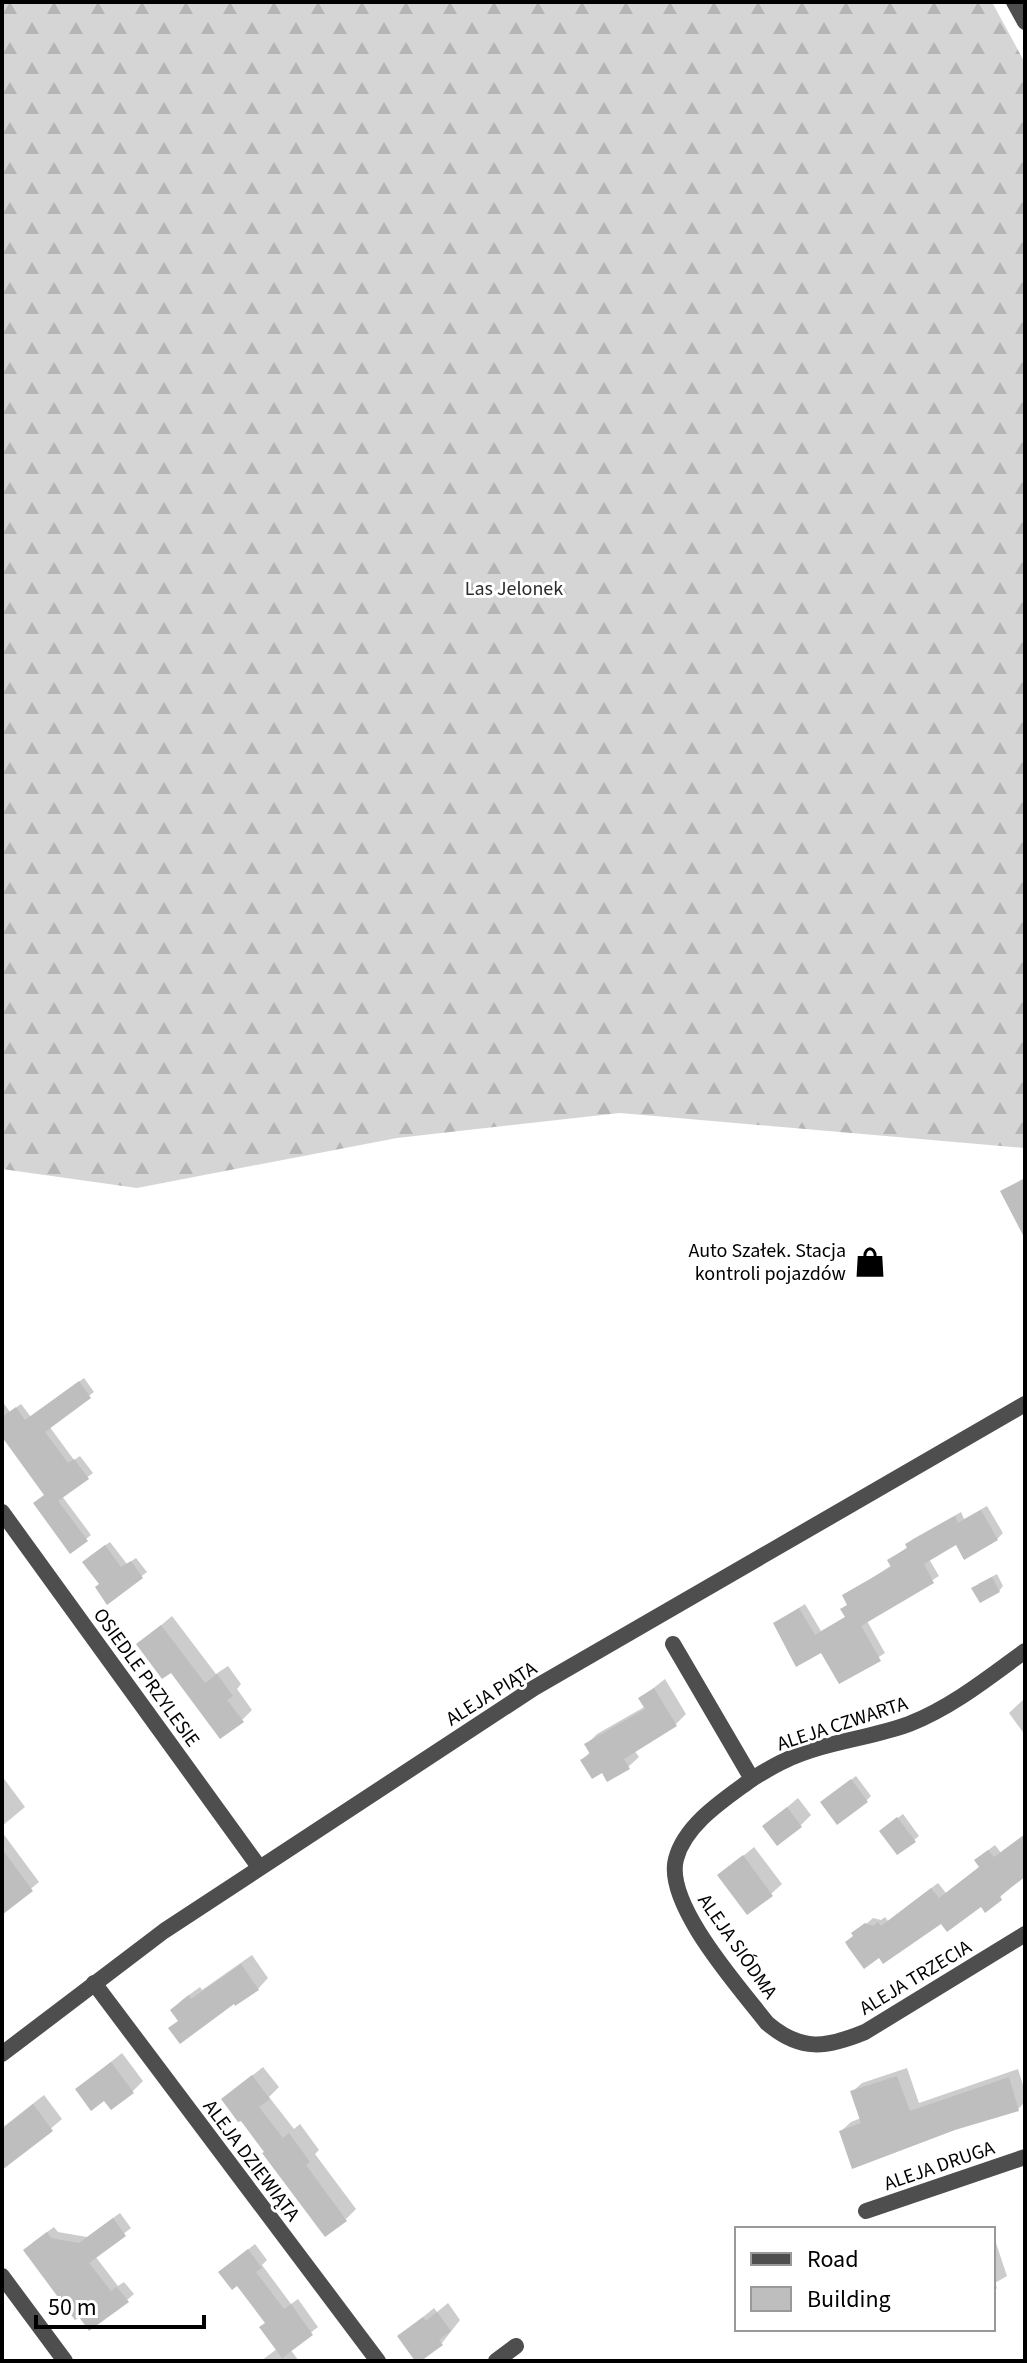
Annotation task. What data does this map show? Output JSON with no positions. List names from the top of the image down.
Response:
{
  "streets": {
    "street": [
      "OSIEDLE PRZYLESIE",
      "ALEJA PIĄTA",
      "ALEJA CZWARTA",
      "ALEJA SIÓDMA",
      "ALEJA TRZECIA",
      "ALEJA DZIEWIĄTA",
      "ALEJA DRUGA"
    ]
  },
  "crossings": [
    ["OSIEDLE PRZYLESIE", "ALEJA PIĄTA"],
    ["ALEJA PIĄTA", "ALEJA DZIEWIĄTA"],
    ["ALEJA CZWARTA", "ALEJA SIÓDMA"],
    ["ALEJA SIÓDMA", "ALEJA TRZECIA"]
  ],
  "parks": ["Las Jelonek"],
  "places": {
    "shop": ["Auto Szałek. Stacja kontroli pojazdów"]
  },
  "legend": ["Road", "Building"],
  "scale_bar": "50 m"
}
